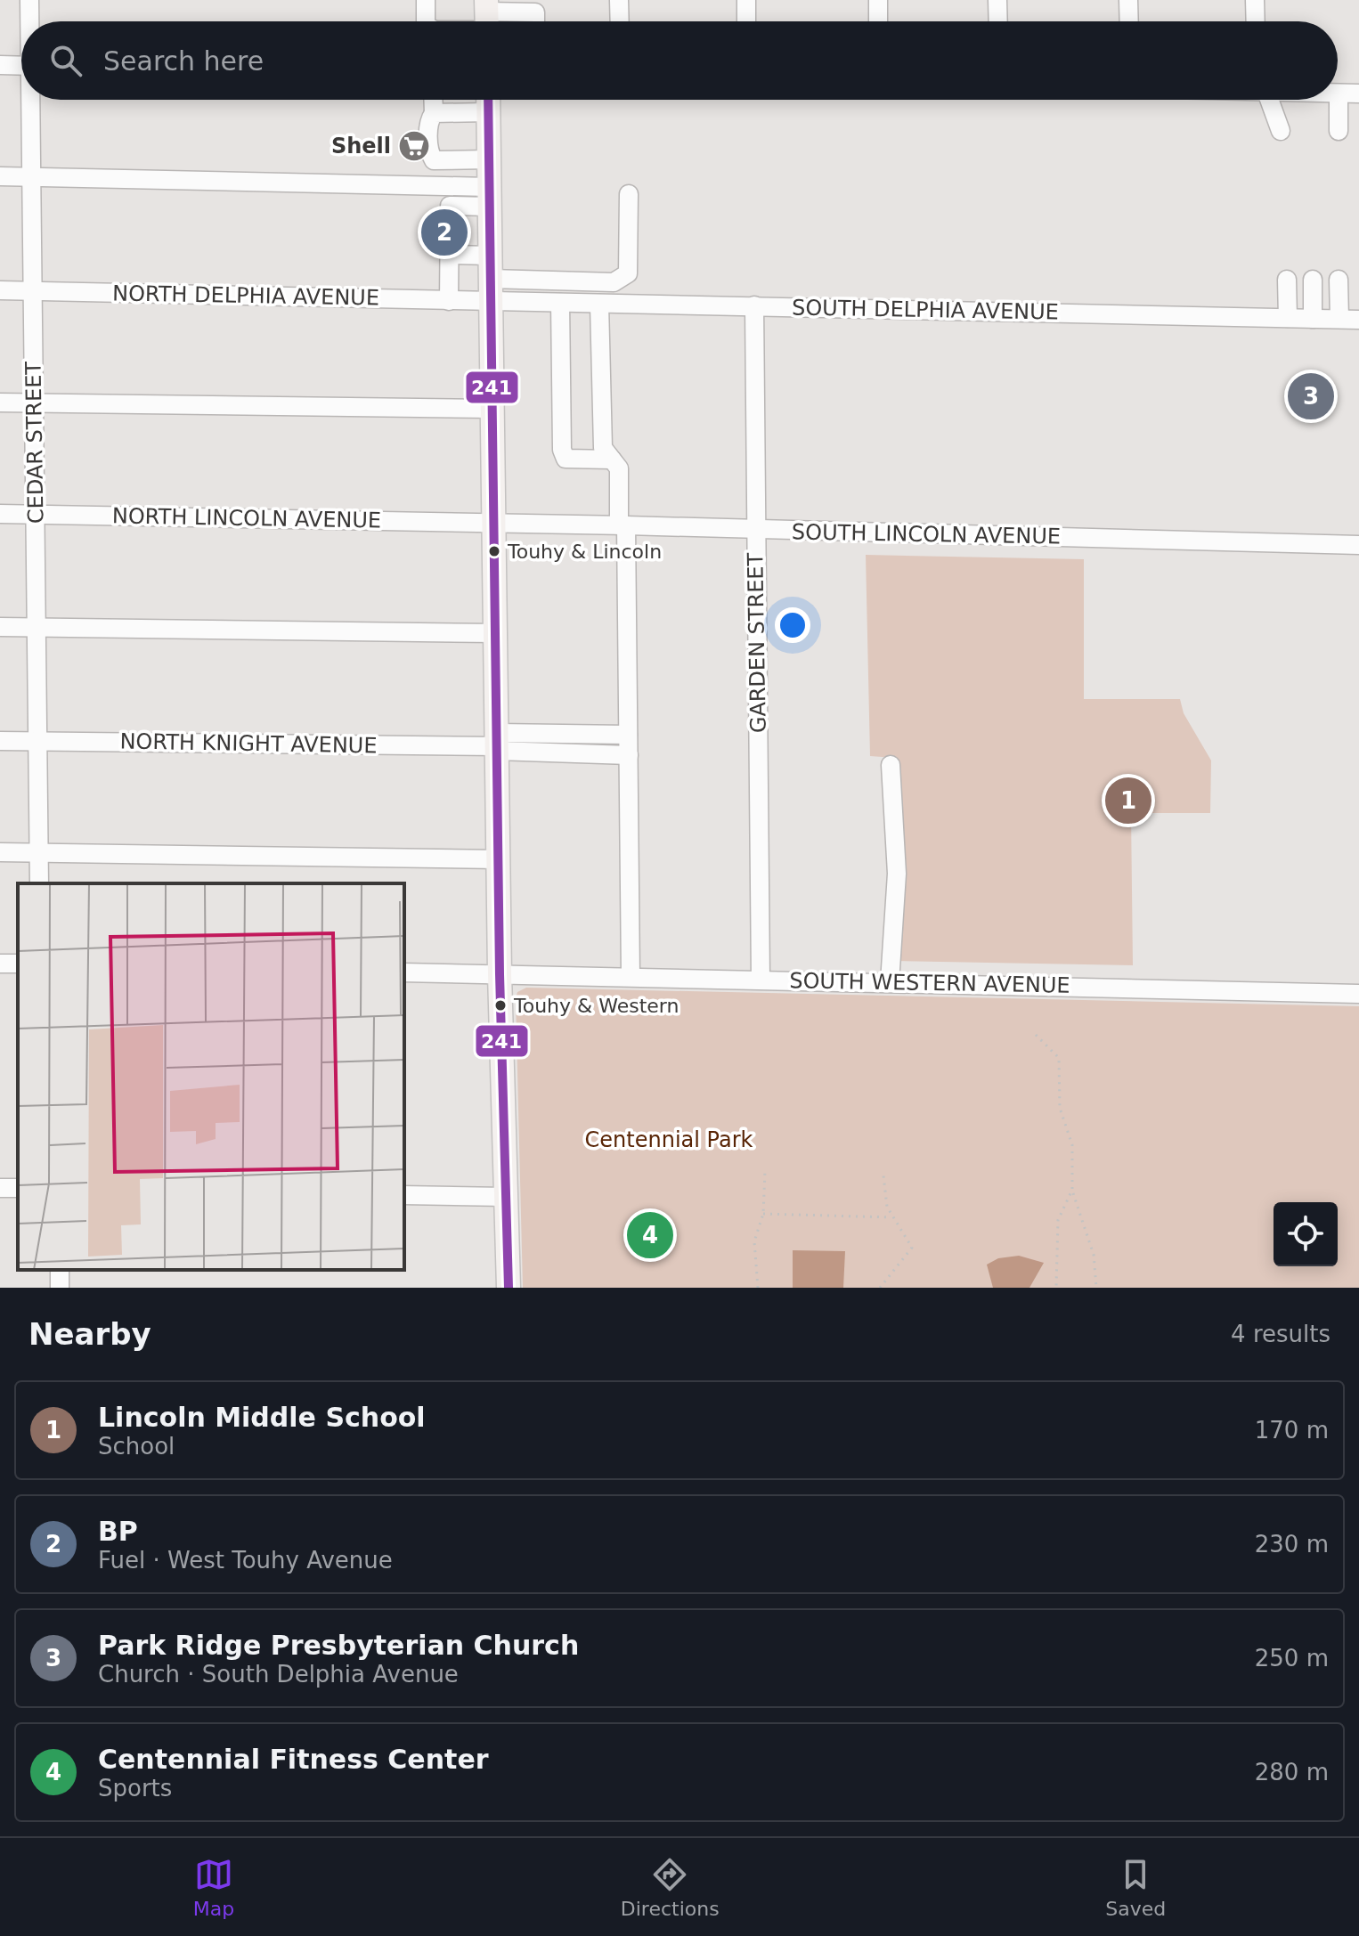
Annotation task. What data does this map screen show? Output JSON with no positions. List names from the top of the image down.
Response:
{
  "streets": {
    "street": [
      "NORTH DELPHIA AVENUE",
      "SOUTH DELPHIA AVENUE",
      "CEDAR STREET",
      "NORTH LINCOLN AVENUE",
      "SOUTH LINCOLN AVENUE",
      "GARDEN STREET",
      "NORTH KNIGHT AVENUE",
      "SOUTH WESTERN AVENUE"
    ]
  },
  "crossings": [
    ["NORTH DELPHIA AVENUE", "SOUTH DELPHIA AVENUE"],
    ["NORTH DELPHIA AVENUE", "CEDAR STREET"],
    ["SOUTH DELPHIA AVENUE", "GARDEN STREET"],
    ["CEDAR STREET", "NORTH LINCOLN AVENUE"],
    ["CEDAR STREET", "NORTH KNIGHT AVENUE"],
    ["NORTH LINCOLN AVENUE", "SOUTH LINCOLN AVENUE"],
    ["SOUTH LINCOLN AVENUE", "GARDEN STREET"],
    ["GARDEN STREET", "SOUTH WESTERN AVENUE"]
  ],
  "parks": ["Centennial Park"],
  "places": {
    "supermarket": ["Shell"],
    "other": ["Touhy & Lincoln", "Touhy & Western"]
  },
  "lines": ["transit line 241"],
  "page": {
    "search": "Search here",
    "pins": [
      "2",
      "3",
      "1",
      "4"
    ],
    "heading": ["Nearby", "4 results"],
    "list": [
      {
        "mark": "1",
        "name": "Lincoln Middle School",
        "note": "School",
        "value": "170 m"
      },
      {
        "mark": "2",
        "name": "BP",
        "note": "Fuel · West Touhy Avenue",
        "value": "230 m"
      },
      {
        "mark": "3",
        "name": "Park Ridge Presbyterian Church",
        "note": "Church · South Delphia Avenue",
        "value": "250 m"
      },
      {
        "mark": "4",
        "name": "Centennial Fitness Center",
        "note": "Sports",
        "value": "280 m"
      }
    ],
    "nav": ["Map", "Directions", "Saved"]
  }
}
